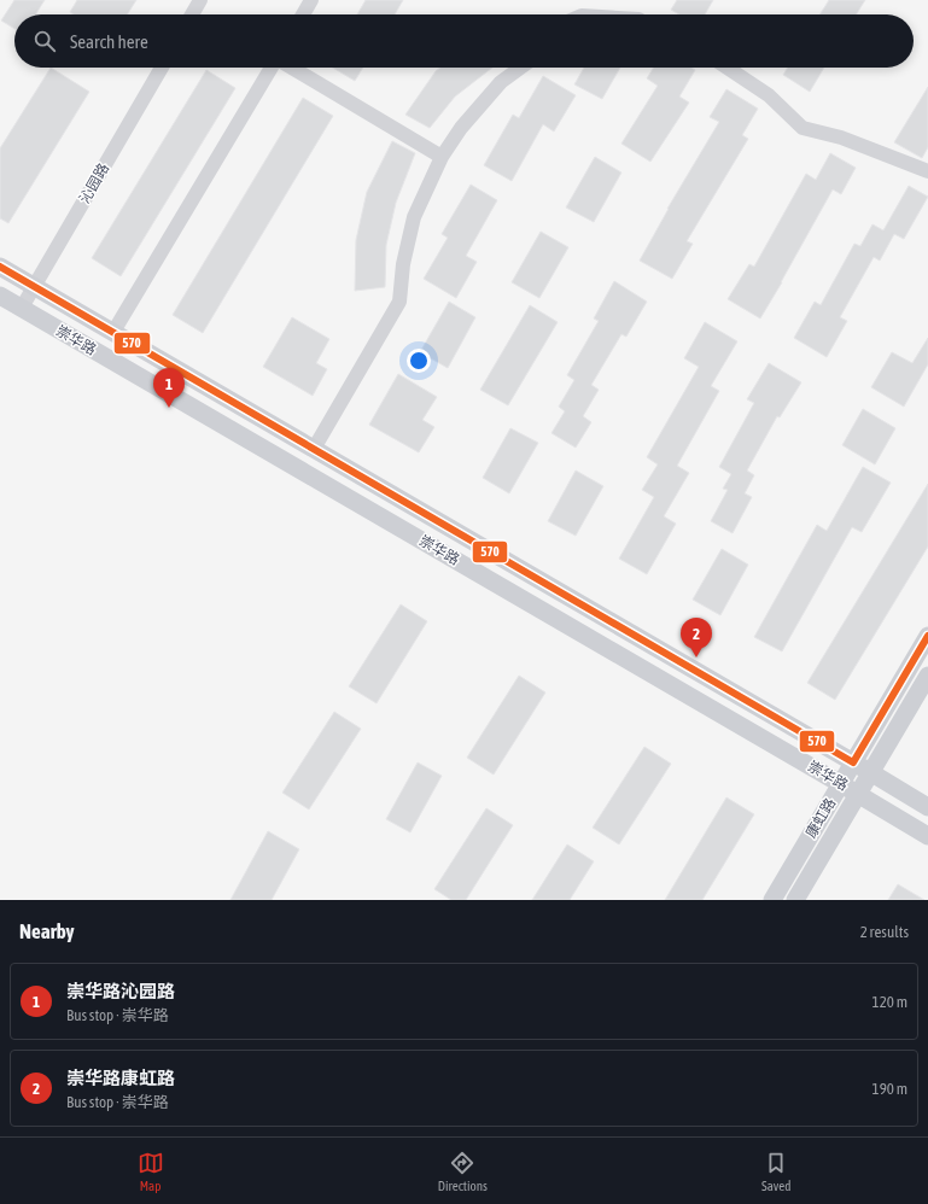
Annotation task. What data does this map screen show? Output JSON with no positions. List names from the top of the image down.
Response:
{
  "streets": {
    "main road": ["崇华路", "康虹路"],
    "street": ["沁园路"]
  },
  "crossings": [
    ["沁园路", "崇华路"],
    ["崇华路", "康虹路"]
  ],
  "lines": ["transit line 570"],
  "page": {
    "search": "Search here",
    "pins": ["1", "2"],
    "heading": ["Nearby", "2 results"],
    "list": [
      {
        "mark": "1",
        "name": "崇华路沁园路",
        "note": "Bus stop · 崇华路",
        "value": "120 m"
      },
      {
        "mark": "2",
        "name": "崇华路康虹路",
        "note": "Bus stop · 崇华路",
        "value": "190 m"
      }
    ],
    "nav": ["Map", "Directions", "Saved"]
  }
}
